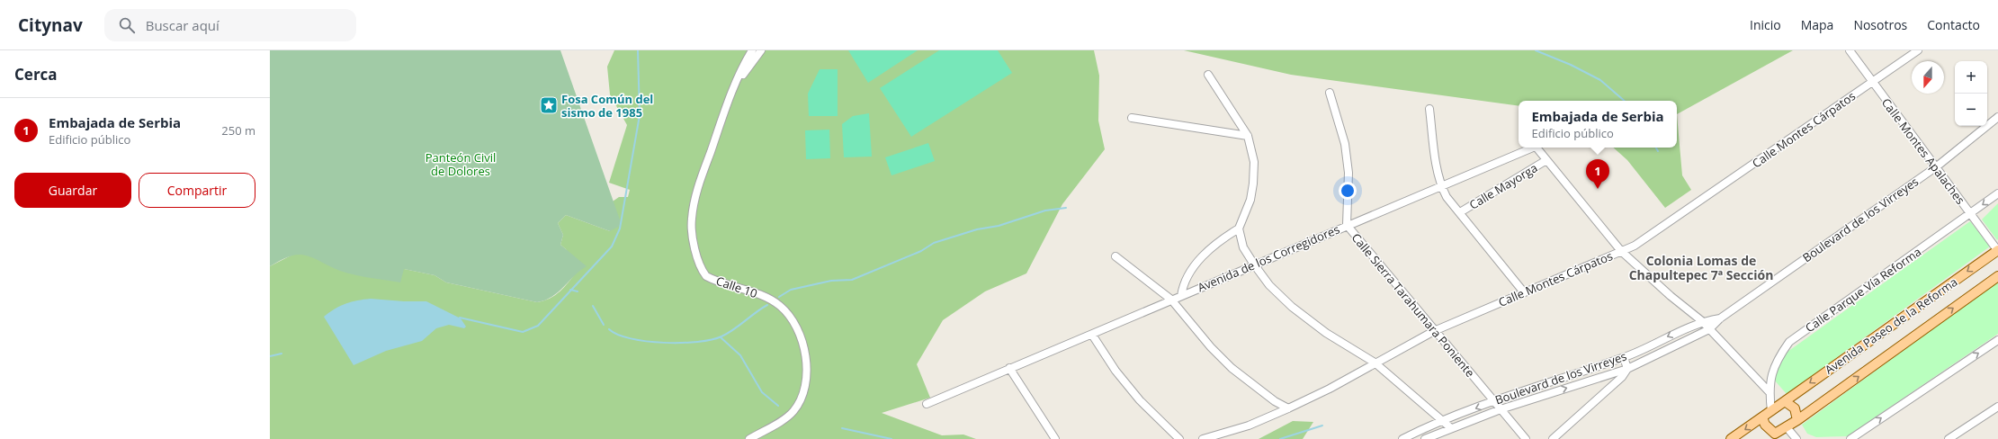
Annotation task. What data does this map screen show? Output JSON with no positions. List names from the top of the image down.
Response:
{
  "streets": {
    "main road": ["Avenida Paseo de la Reforma"],
    "street": [
      "Calle Montes Cárpatos",
      "Calle Montes Apalaches",
      "Calle Mayorga",
      "Boulevard de los Virreyes",
      "Avenida de los Corregidores",
      "Calle 10",
      "Calle Parque Vía Reforma",
      "Calle Sierra Tarahumara Poniente"
    ]
  },
  "crossings": [
    ["Calle Montes Cárpatos", "Calle Montes Apalaches"],
    ["Calle Montes Cárpatos", "Calle Sierra Tarahumara Poniente"],
    ["Calle Montes Apalaches", "Boulevard de los Virreyes"],
    ["Calle Montes Apalaches", "Calle Parque Vía Reforma"],
    ["Calle Montes Apalaches", "Avenida Paseo de la Reforma"],
    ["Calle Mayorga", "Avenida de los Corregidores"],
    ["Boulevard de los Virreyes", "Calle Sierra Tarahumara Poniente"],
    ["Avenida de los Corregidores", "Calle Sierra Tarahumara Poniente"],
    ["Calle Parque Vía Reforma", "Avenida Paseo de la Reforma"]
  ],
  "districts": ["Colonia Lomas de Chapultepec 7ª Sección"],
  "parks": ["Panteón Civil de Dolores"],
  "places": {
    "place": ["Fosa Común del sismo de 1985"]
  },
  "north": "bottom",
  "page": {
    "header": "Citynav",
    "search": "Buscar aquí",
    "nav": [
      "Inicio",
      "Mapa",
      "Nosotros",
      "Contacto"
    ],
    "heading": "Cerca",
    "map_buttons": ["+", "−"],
    "list": [
      {
        "mark": "1",
        "name": "Embajada de Serbia",
        "note": "Edificio público",
        "value": "250 m"
      }
    ],
    "popup": ["Embajada de Serbia", "Edificio público"],
    "pins": "1",
    "buttons": ["Guardar", "Compartir"]
  }
}
